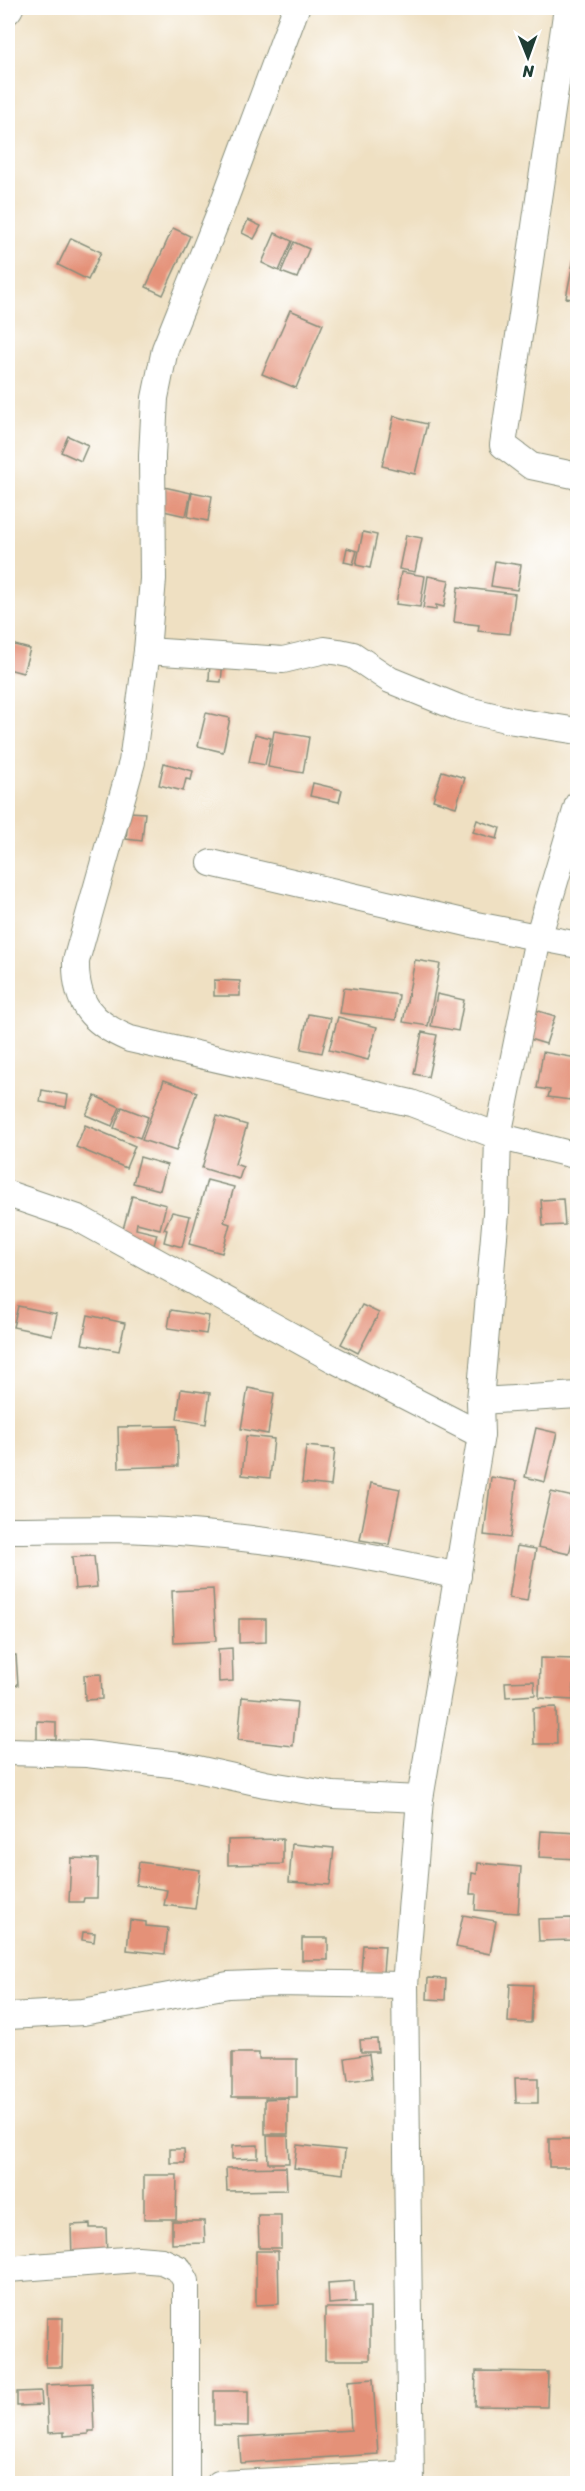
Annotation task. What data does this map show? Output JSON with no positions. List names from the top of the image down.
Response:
{
  "north": "bottom"
}
